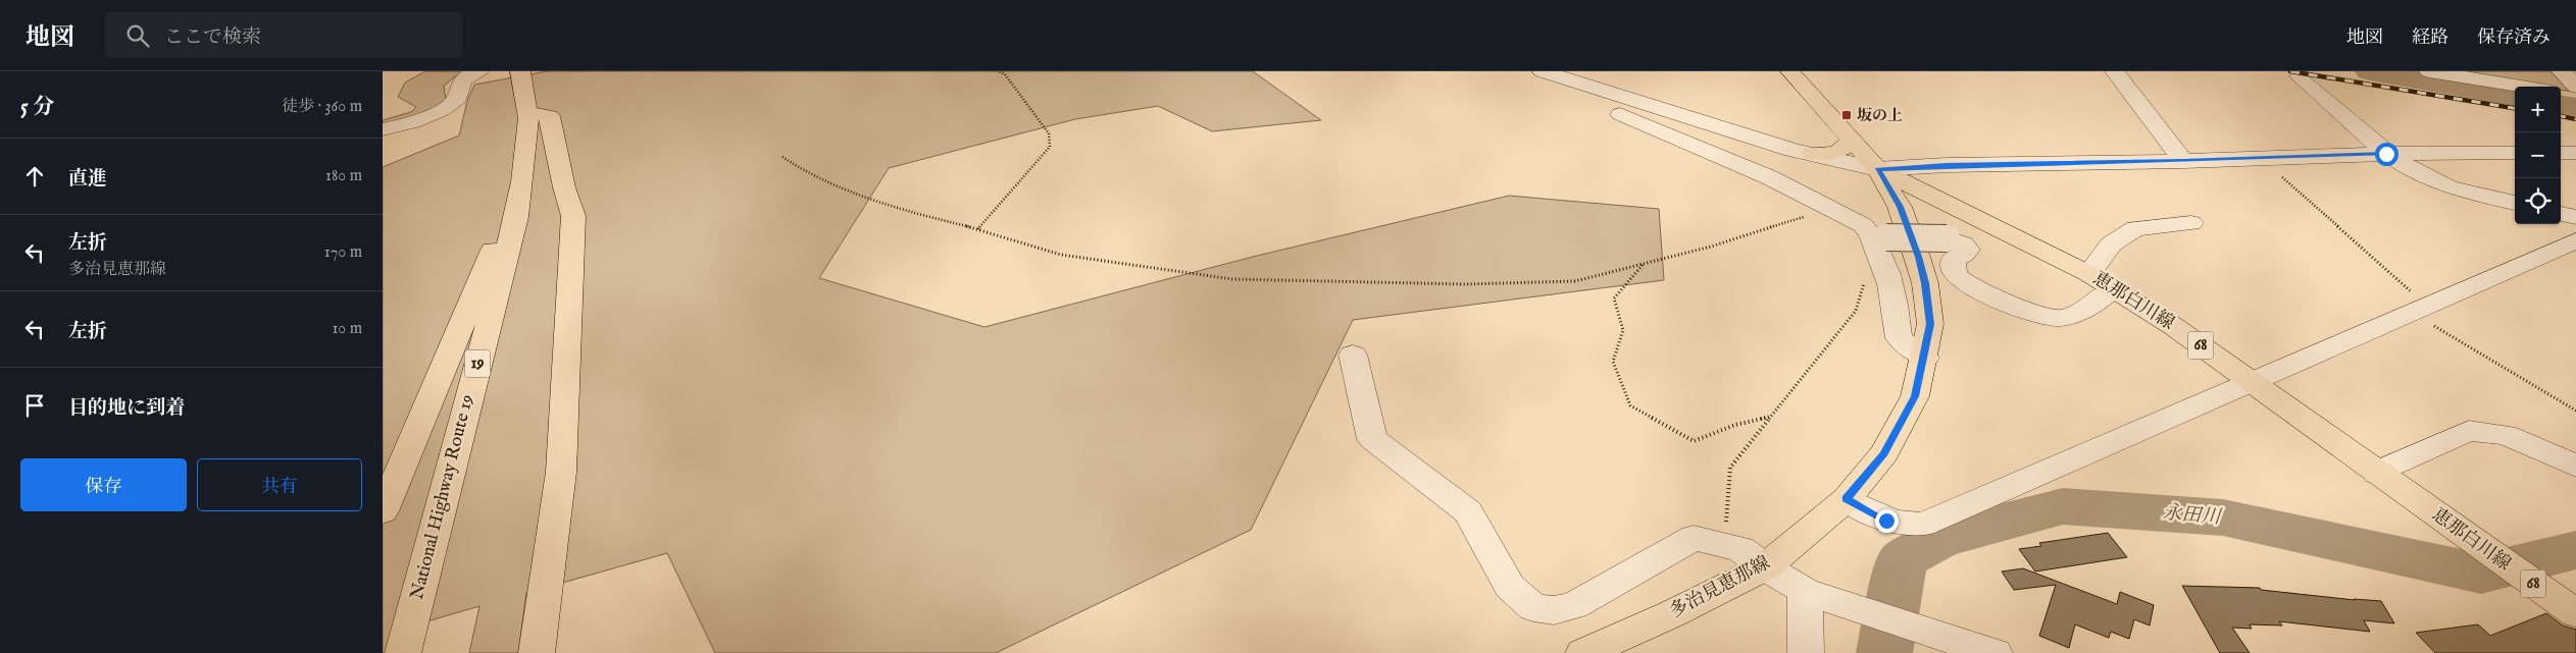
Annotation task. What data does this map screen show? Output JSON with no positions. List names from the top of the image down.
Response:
{
  "streets": {
    "main road": [
      "恵那白川線",
      "68",
      "19",
      "National Highway Route 19",
      "多治見恵那線"
    ]
  },
  "crossings": [
    ["恵那白川線", "多治見恵那線"]
  ],
  "water": ["永田川"],
  "places": {
    "transit": ["坂の上"]
  },
  "page": {
    "header": "地図",
    "search": "ここで検索",
    "nav": ["地図", "経路", "保存済み"],
    "heading": ["5 分", "徒歩 · 360 m"],
    "map_buttons": ["+", "−"],
    "list": [
      ["直進", "180 m"],
      ["左折", "多治見恵那線", "170 m"],
      ["左折", "10 m"],
      "目的地に到着"
    ],
    "buttons": ["保存", "共有"]
  }
}
